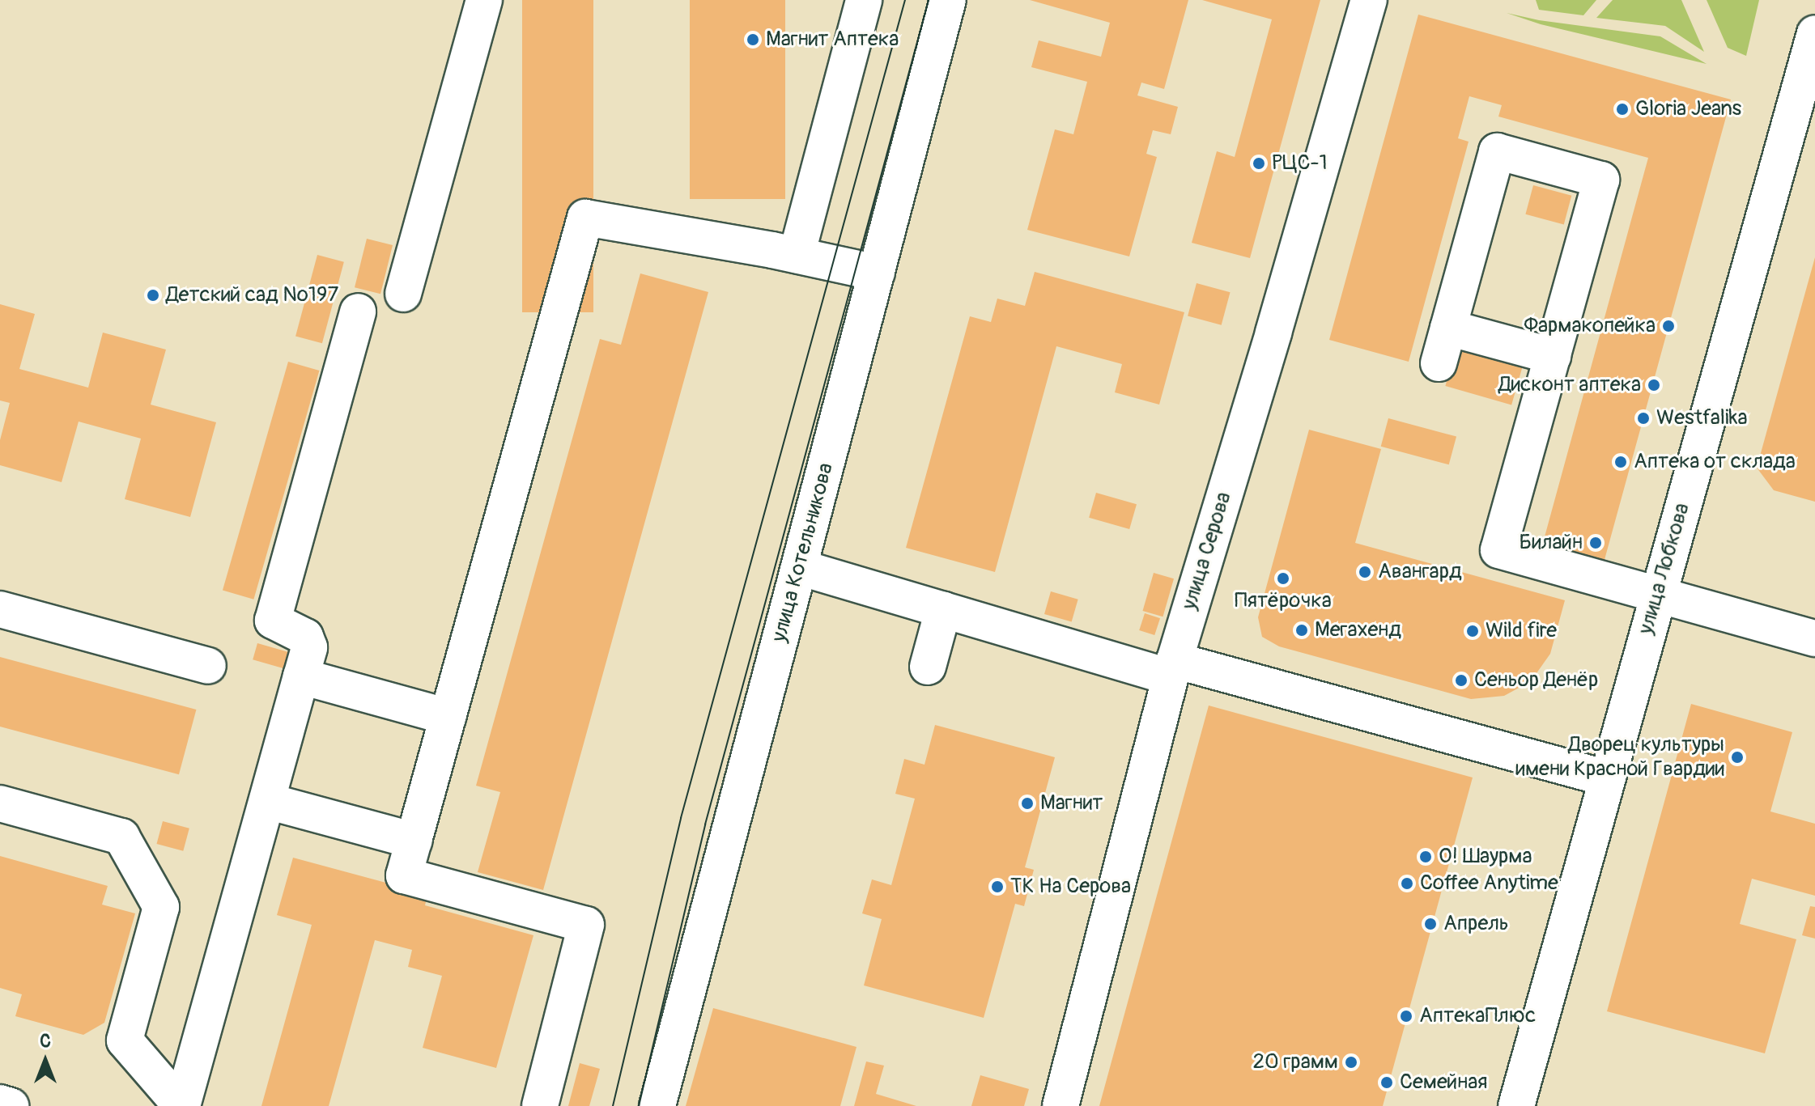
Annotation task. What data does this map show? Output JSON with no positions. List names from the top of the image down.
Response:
{
  "streets": {
    "street": ["улица Серова", "улица Котельникова", "улица Лобкова"]
  },
  "places": [
    "Магнит Аптека",
    "Gloria Jeans",
    "РЦС-1",
    "Детский сад №197",
    "Фармакопейка",
    "Дисконт аптека",
    "Westfalika",
    "Аптека от склада",
    "Билайн",
    "Авангард",
    "Пятёрочка",
    "Мегахенд",
    "Wild fire",
    "Сеньор Денёр",
    "Дворец культуры имени Красной Гвардии",
    "Магнит",
    "О! Шаурма",
    "Coffee Anytime",
    "ТК На Серова",
    "Апрель",
    "АптекаПлюс",
    "20 грамм",
    "Семейная"
  ],
  "north": "top"
}
